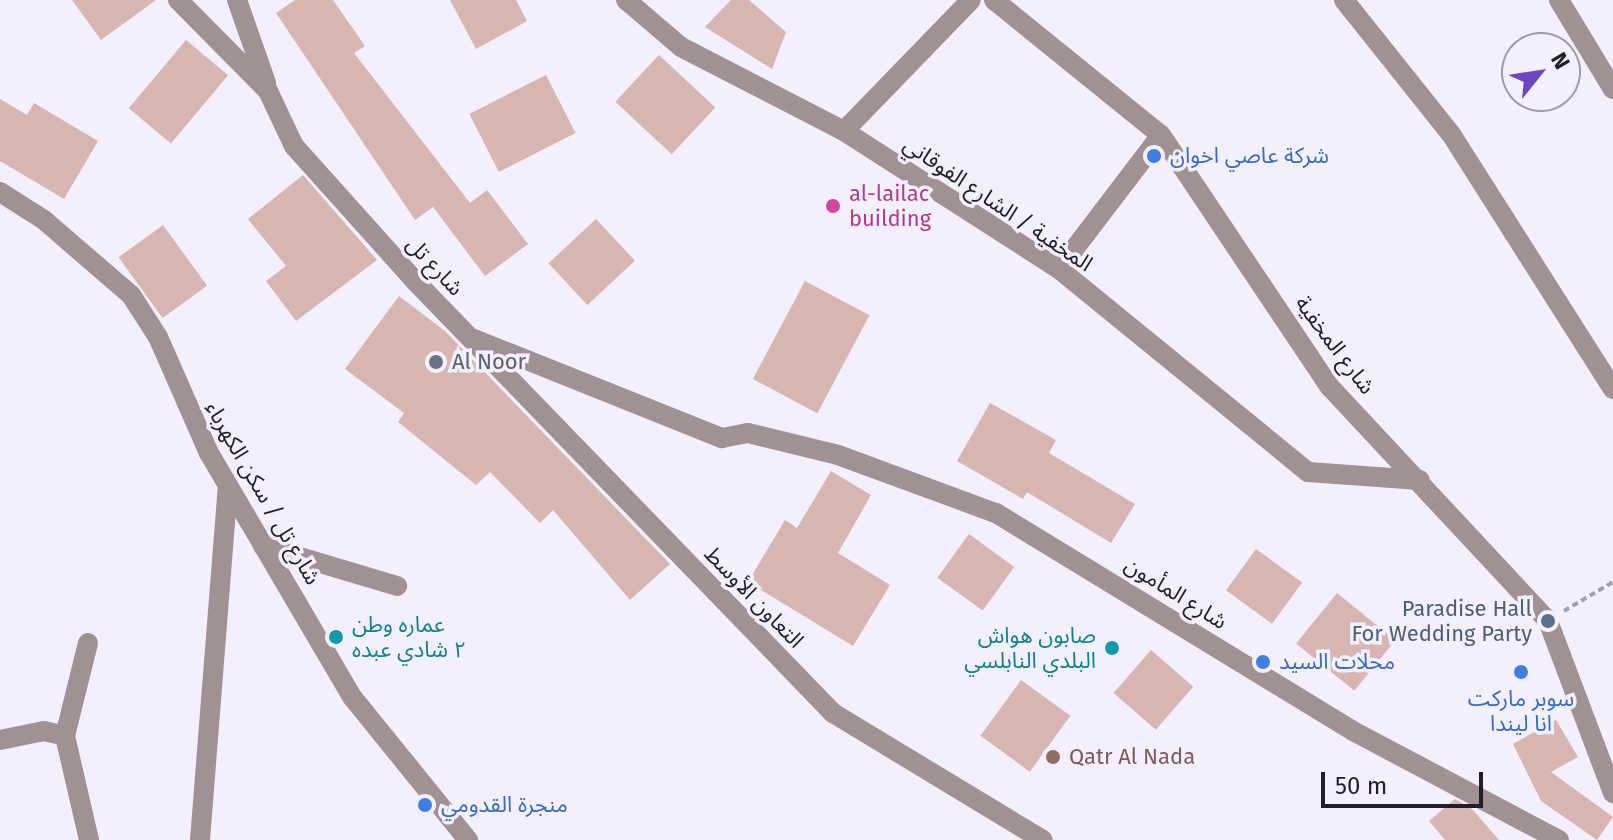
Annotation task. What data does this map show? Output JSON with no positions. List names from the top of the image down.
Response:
{
  "streets": {
    "street": [
      "المخفية / الشارع الفوقاني",
      "شارع تل",
      "شارع المخفية",
      "شارع تل / سكن الكهرباء",
      "شارع المأمون",
      "التعاون الأوسط"
    ]
  },
  "crossings": [
    ["المخفية / الشارع الفوقاني", "شارع المخفية"],
    ["شارع تل", "شارع المأمون"],
    ["شارع تل", "التعاون الأوسط"]
  ],
  "places": [
    "شركة عاصي اخوان",
    "al-lailac building",
    "Al Noor",
    "Paradise Hall For Wedding Party",
    "عماره وطن ٢ شادي عبده",
    "صابون هواش البلدي النابلسي",
    "محلات السيد",
    "سوبر ماركت انا ليندا",
    "Qatr Al Nada",
    "منجرة القدومي"
  ],
  "scale_bar": "50 m",
  "north": "top right"
}
